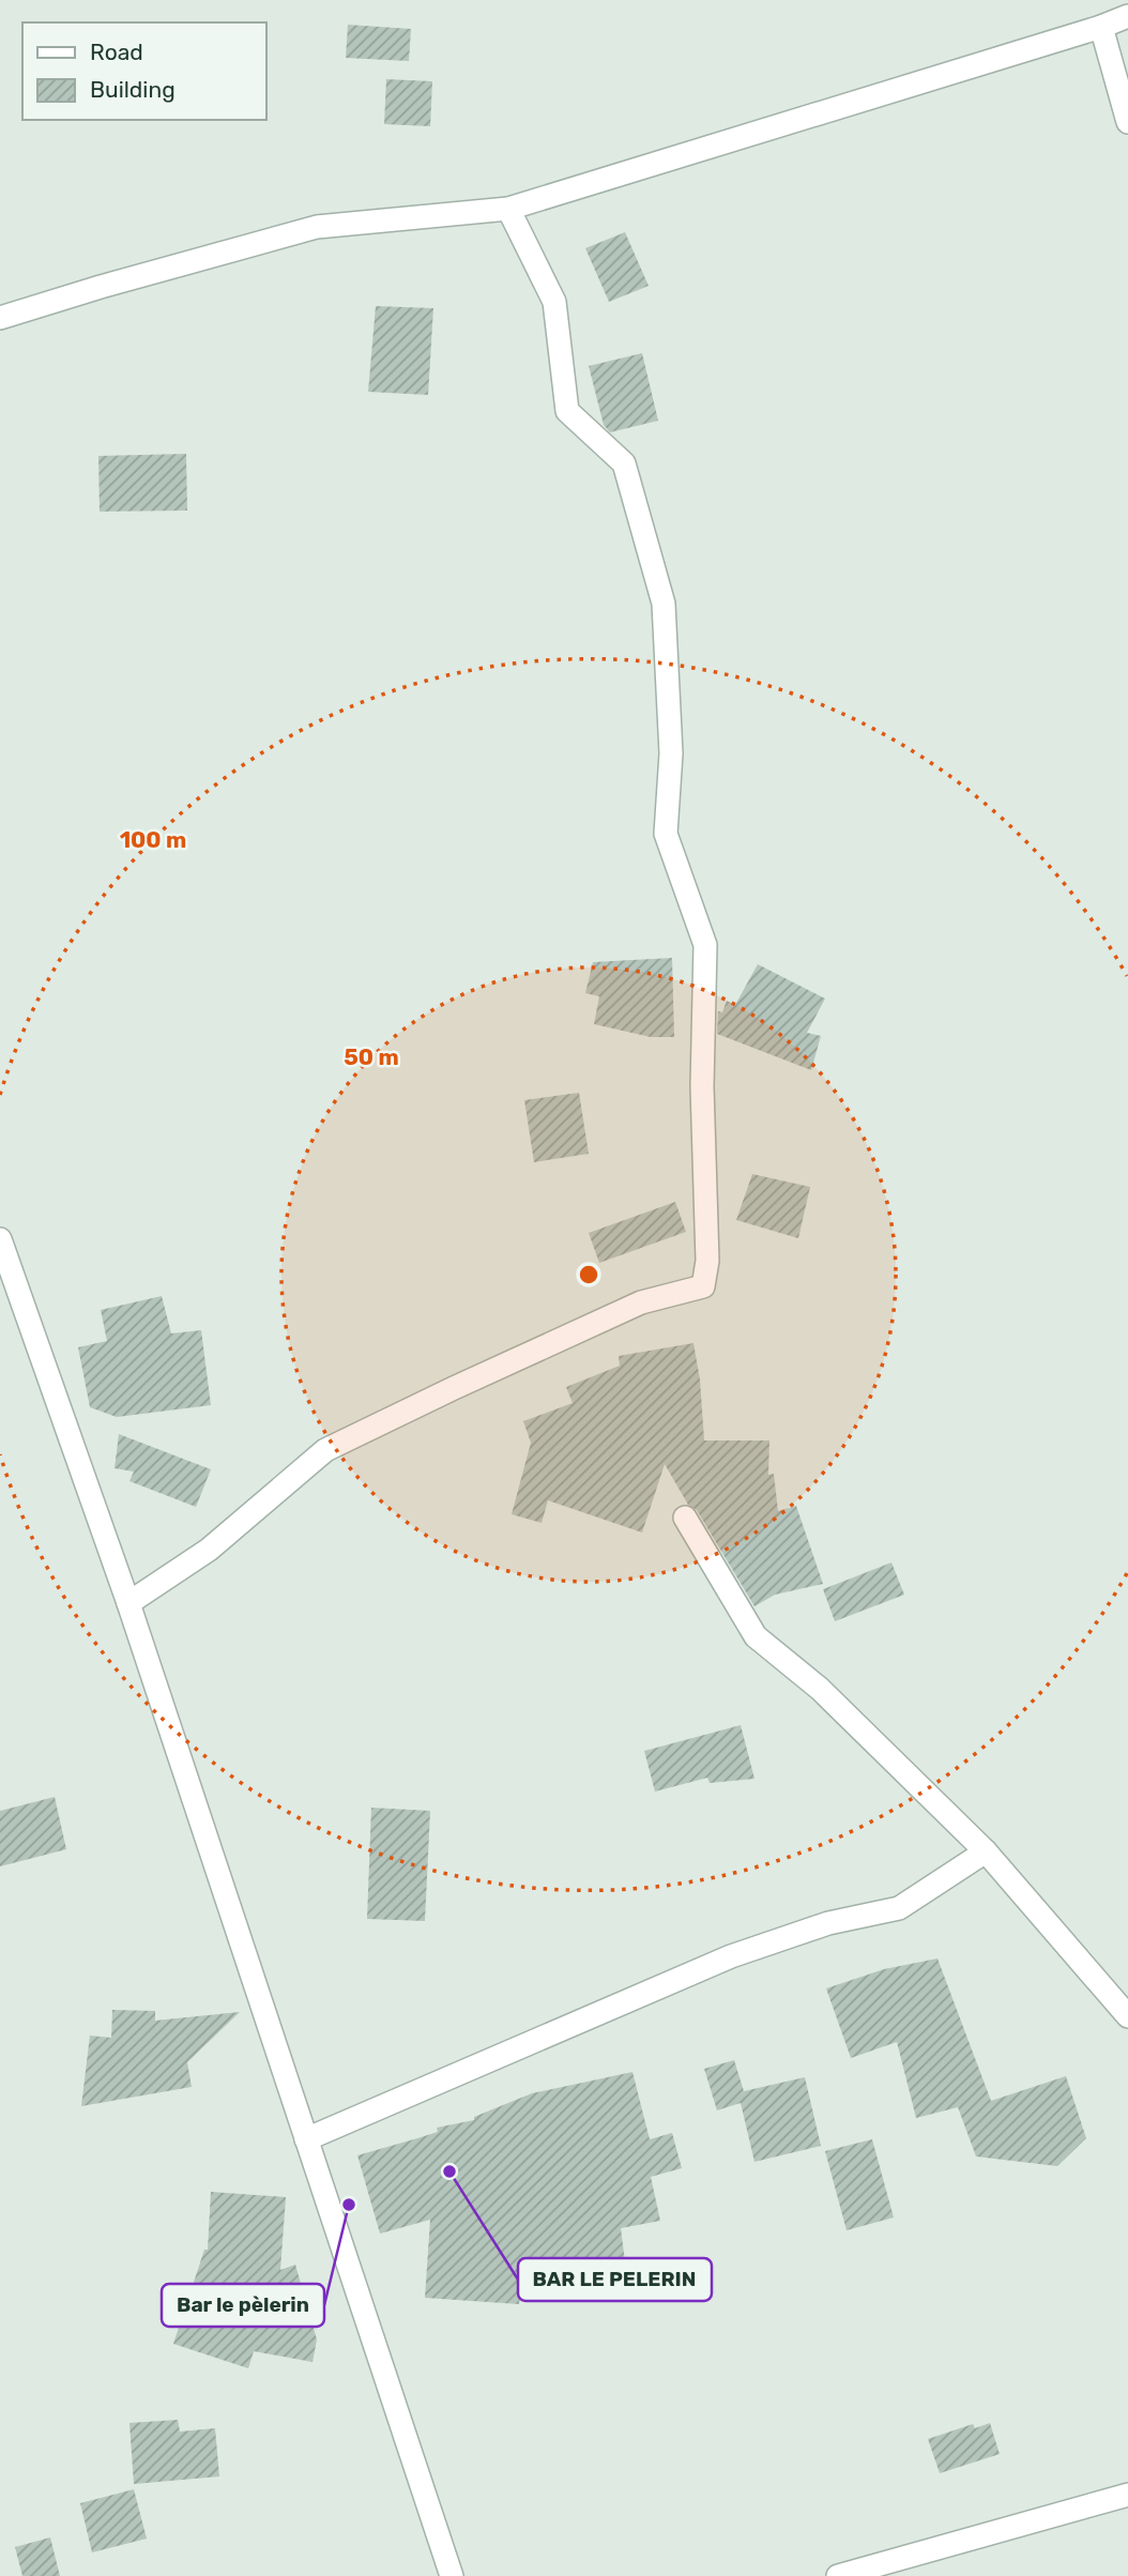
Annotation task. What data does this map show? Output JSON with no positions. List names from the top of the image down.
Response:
{
  "places": ["BAR LE PELERIN", "Bar le pèlerin"],
  "legend": ["Road", "Building"],
  "rings": ["100 m", "50 m"]
}
